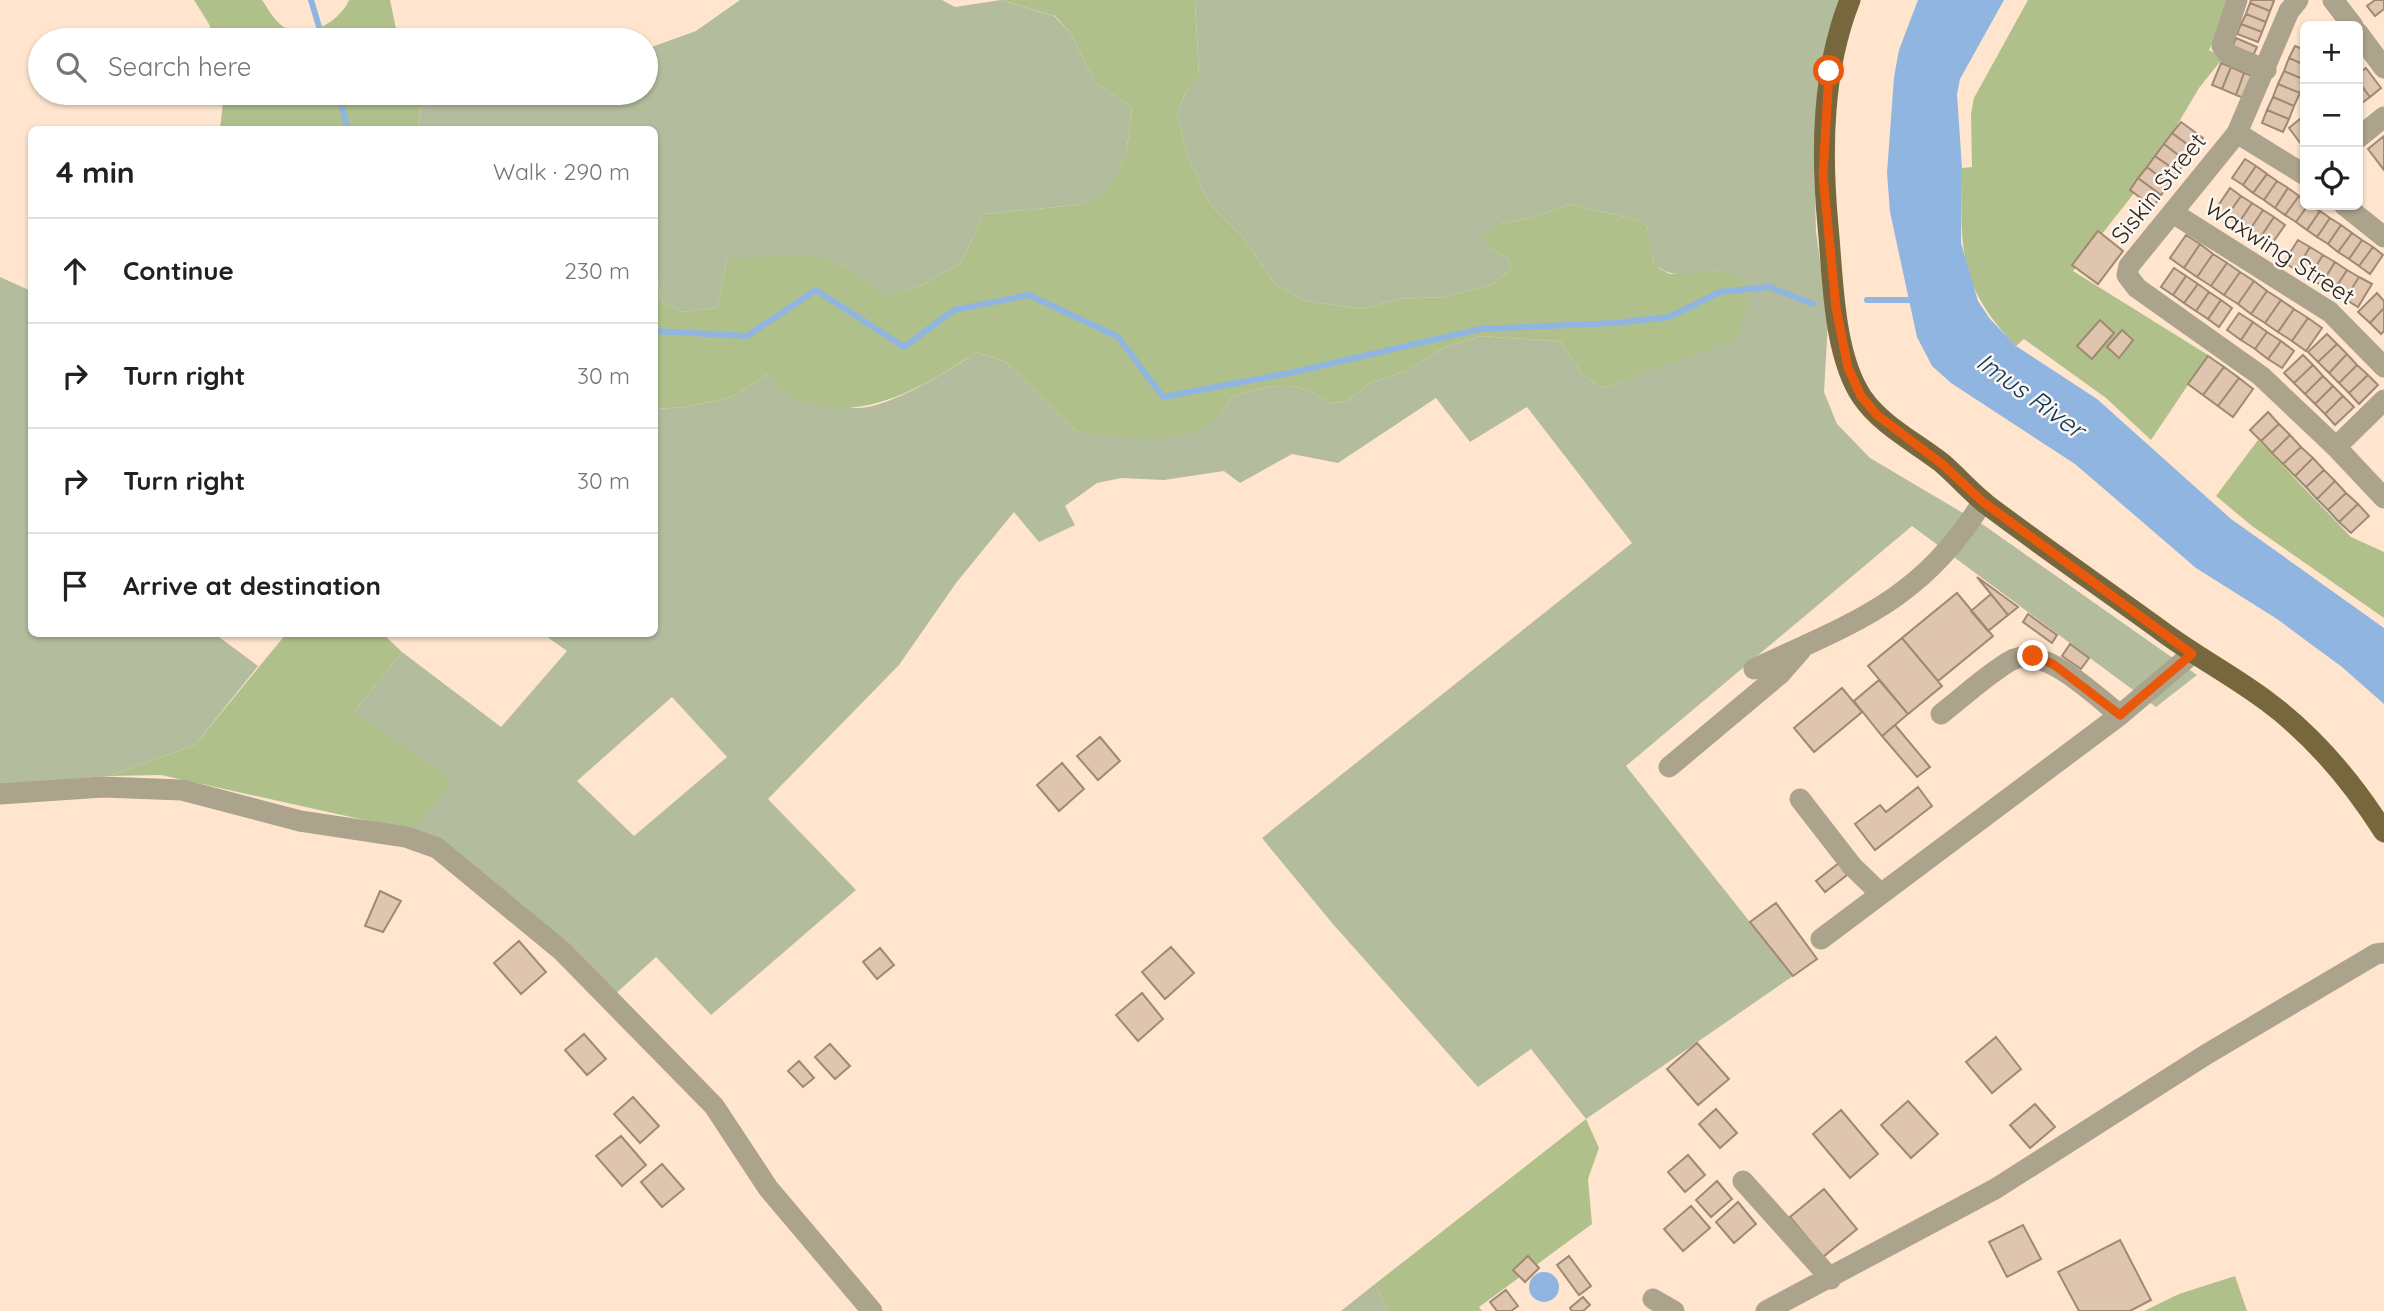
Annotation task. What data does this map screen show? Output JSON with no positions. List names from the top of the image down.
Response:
{
  "streets": {
    "street": ["Siskin Street", "Waxwing Street"]
  },
  "crossings": [
    ["Siskin Street", "Waxwing Street"]
  ],
  "water": ["Imus River"],
  "page": {
    "map_buttons": ["+", "−"],
    "search": "Search here",
    "heading": ["4 min", "Walk · 290 m"],
    "list": [
      ["Continue", "230 m"],
      ["Turn right", "30 m"],
      ["Turn right", "30 m"],
      "Arrive at destination"
    ]
  }
}
